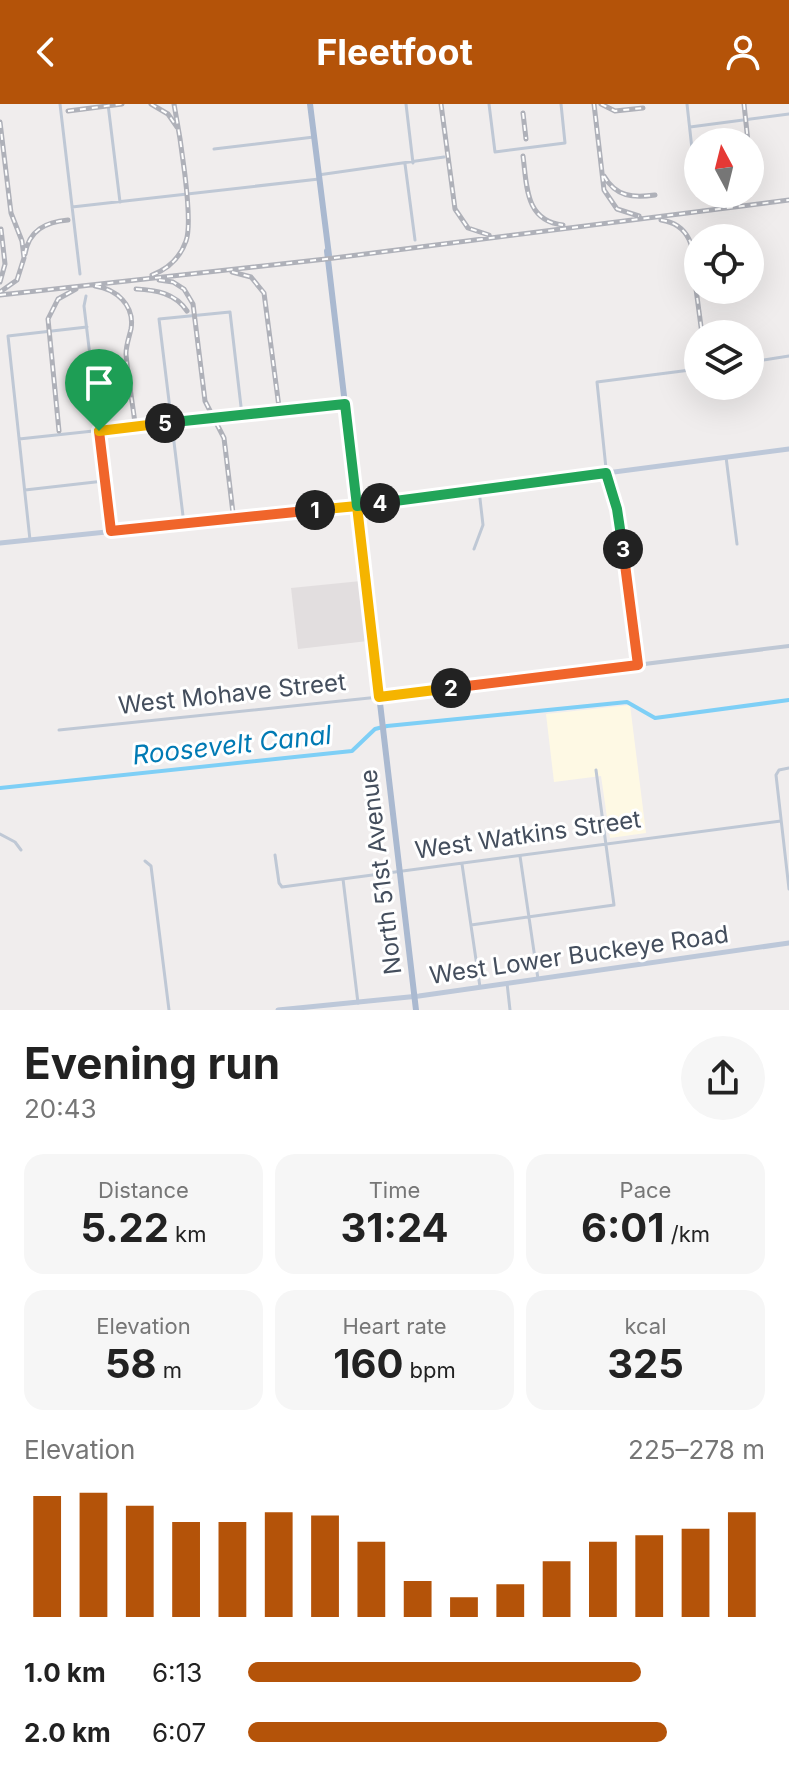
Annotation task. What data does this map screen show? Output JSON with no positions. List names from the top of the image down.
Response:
{
  "streets": {
    "main road": ["North 51st Avenue", "West Lower Buckeye Road"],
    "street": ["West Mohave Street", "West Watkins Street"]
  },
  "crossings": [
    ["West Mohave Street", "North 51st Avenue"],
    ["West Watkins Street", "North 51st Avenue"],
    ["North 51st Avenue", "West Lower Buckeye Road"]
  ],
  "water": ["Roosevelt Canal"],
  "north": "top",
  "page": {
    "header": "Fleetfoot",
    "pins": [
      "5",
      "4",
      "1",
      "3",
      "2"
    ],
    "heading": ["Evening run", "20:43"],
    "stats": [
      ["Distance", "5.22 km"],
      ["Time", "31:24"],
      ["Pace", "6:01 /km"],
      ["Elevation", "58 m"],
      ["Heart rate", "160 bpm"],
      ["kcal", "325"]
    ],
    "chart": ["Elevation", "225–278 m"],
    "list": [
      {
        "name": "1.0 km",
        "note": "6:13"
      },
      {
        "name": "2.0 km",
        "note": "6:07"
      }
    ]
  }
}
